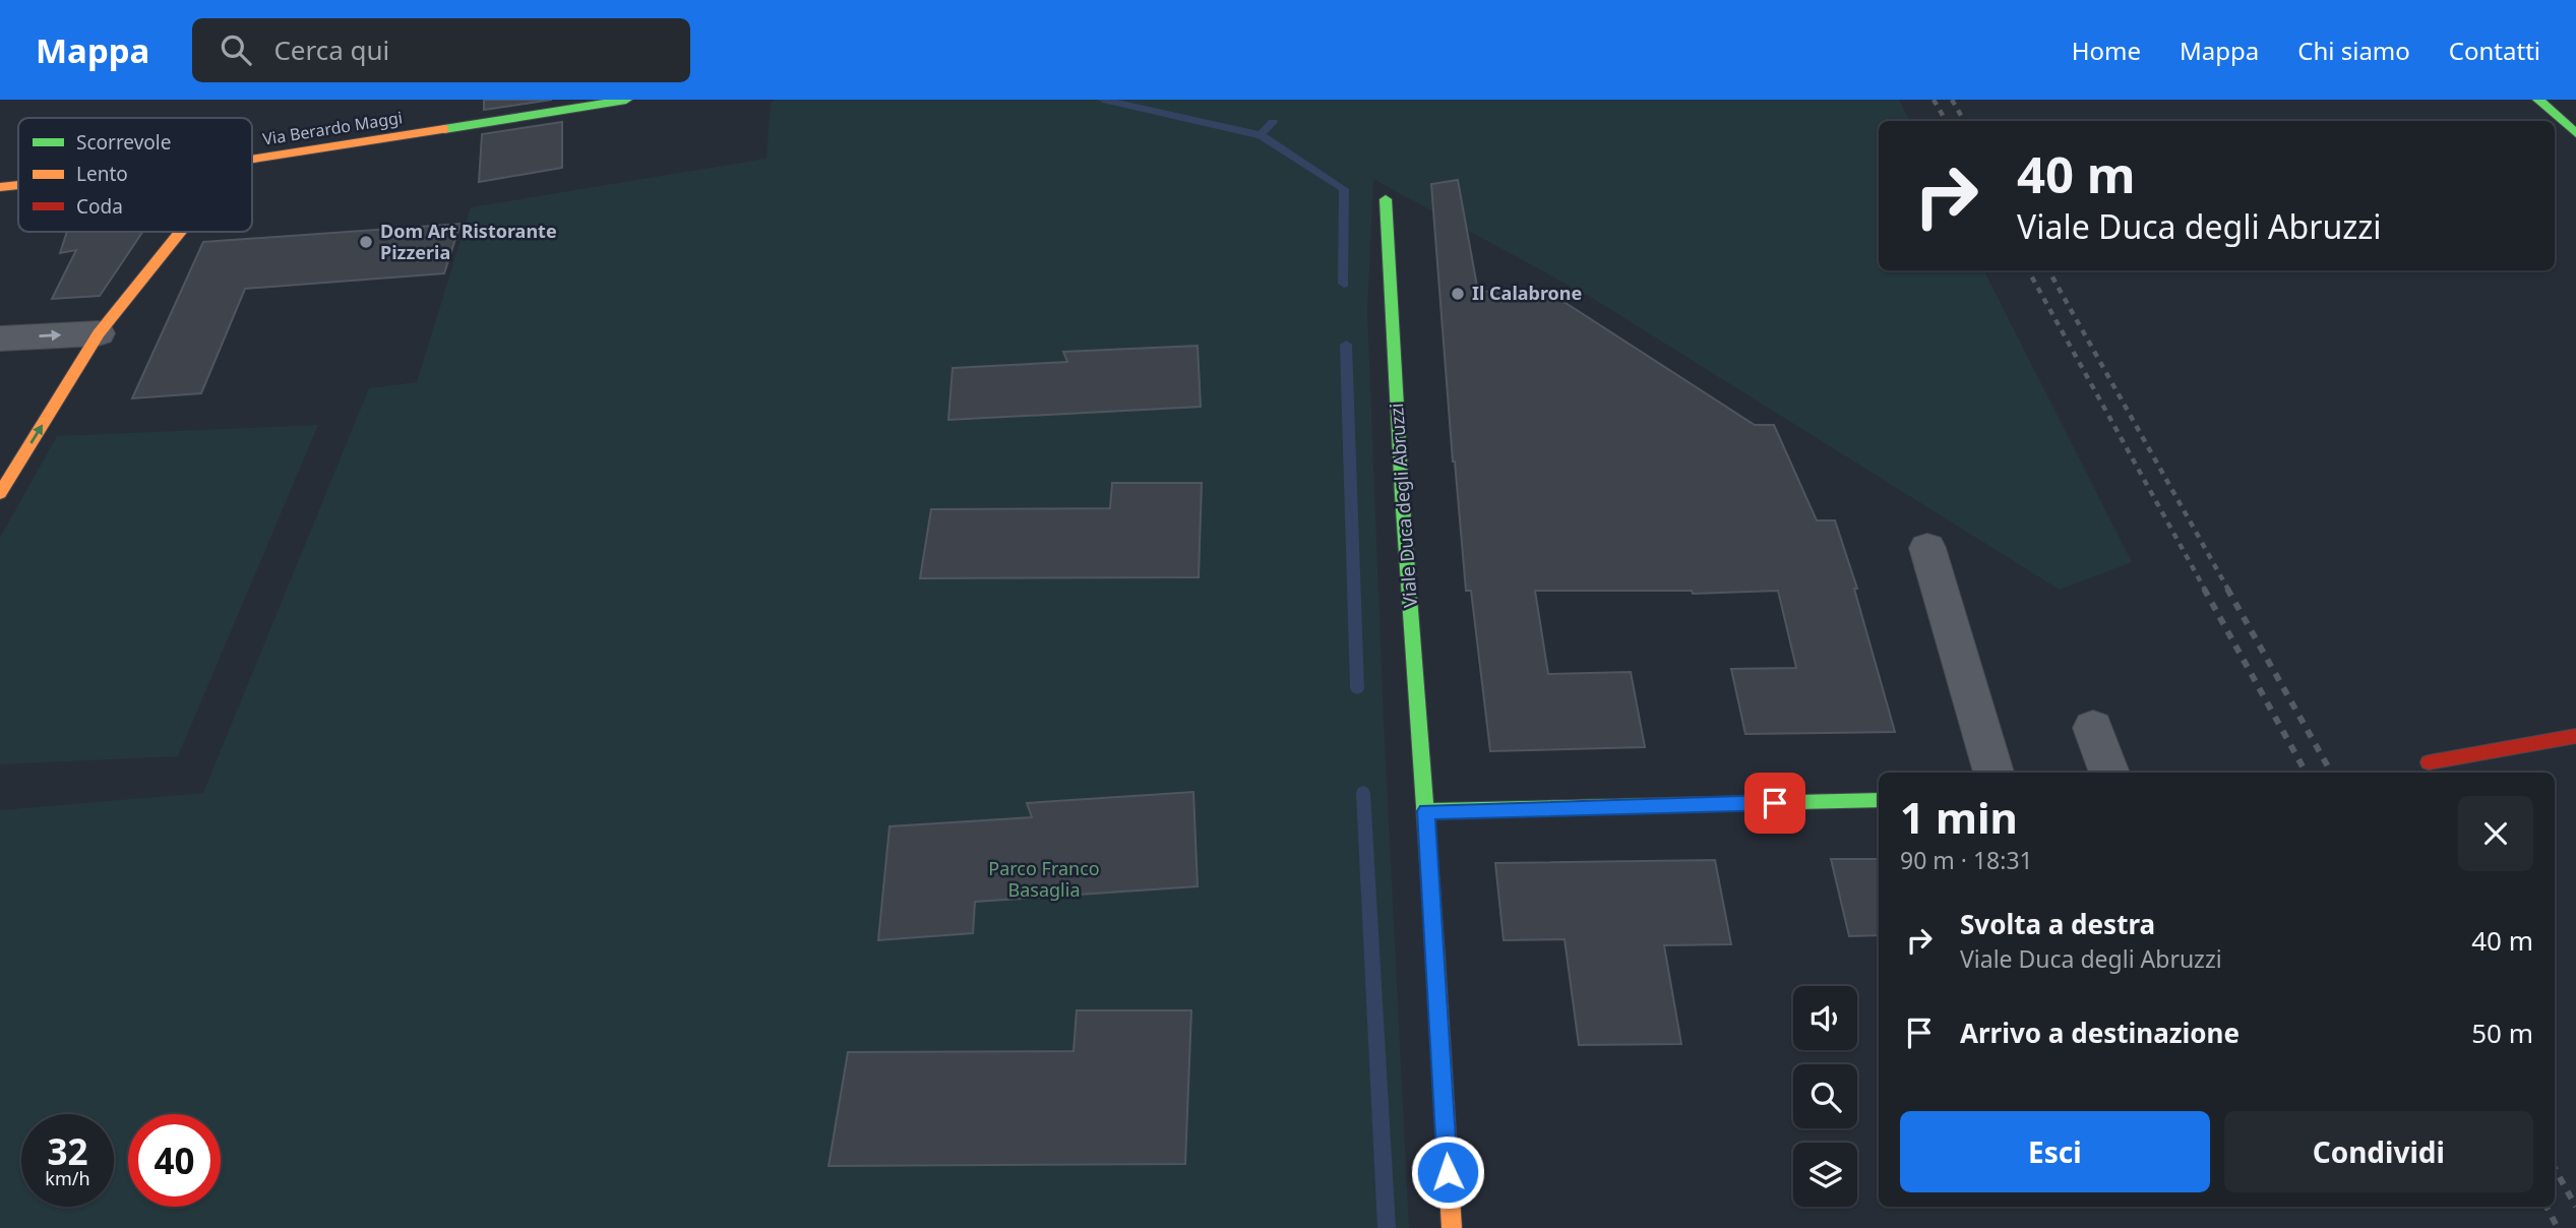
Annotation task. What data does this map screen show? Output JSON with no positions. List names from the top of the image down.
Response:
{
  "streets": {
    "street": ["Via Berardo Maggi", "Viale Duca degli Abruzzi"]
  },
  "parks": ["Parco Franco Basaglia"],
  "places": ["Dom Art Ristorante Pizzeria", "Il Calabrone"],
  "legend": ["Scorrevole", "Lento", "Coda"],
  "page": {
    "header": "Mappa",
    "search": "Cerca qui",
    "nav": [
      "Home",
      "Mappa",
      "Chi siamo",
      "Contatti"
    ],
    "turn": ["40 m", "Viale Duca degli Abruzzi"],
    "heading": ["1 min", "90 m · 18:31"],
    "list": [
      {
        "name": "Svolta a destra",
        "note": "Viale Duca degli Abruzzi",
        "value": "40 m"
      },
      {
        "name": "Arrivo a destinazione",
        "value": "50 m"
      }
    ],
    "buttons": ["Esci", "Condividi"],
    "speed": "32 km/h",
    "limit": "40"
  }
}
